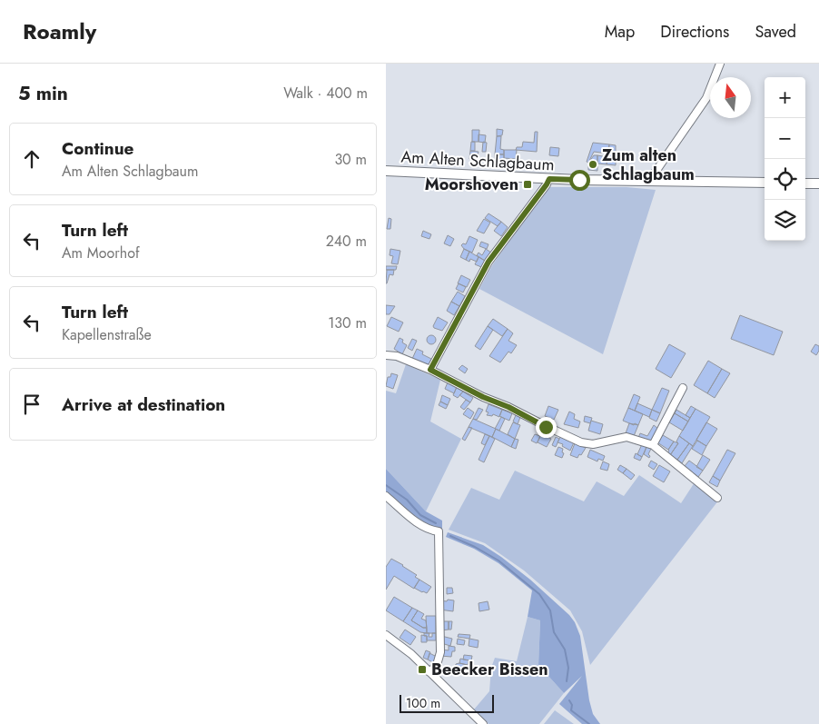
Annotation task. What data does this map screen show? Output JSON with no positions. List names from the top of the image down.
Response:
{
  "streets": {
    "main road": ["Am Alten Schlagbaum"]
  },
  "places": {
    "other": ["Zum alten Schlagbaum"],
    "transit": ["Moorshoven", "Beecker Bissen"]
  },
  "scale_bar": "100 m",
  "north": "top",
  "page": {
    "header": "Roamly",
    "nav": ["Map", "Directions", "Saved"],
    "heading": ["5 min", "Walk · 400 m"],
    "map_buttons": ["+", "−"],
    "list": [
      ["Continue", "Am Alten Schlagbaum", "30 m"],
      ["Turn left", "Am Moorhof", "240 m"],
      ["Turn left", "Kapellenstraße", "130 m"],
      "Arrive at destination"
    ],
    "scale": "100 m"
  }
}
